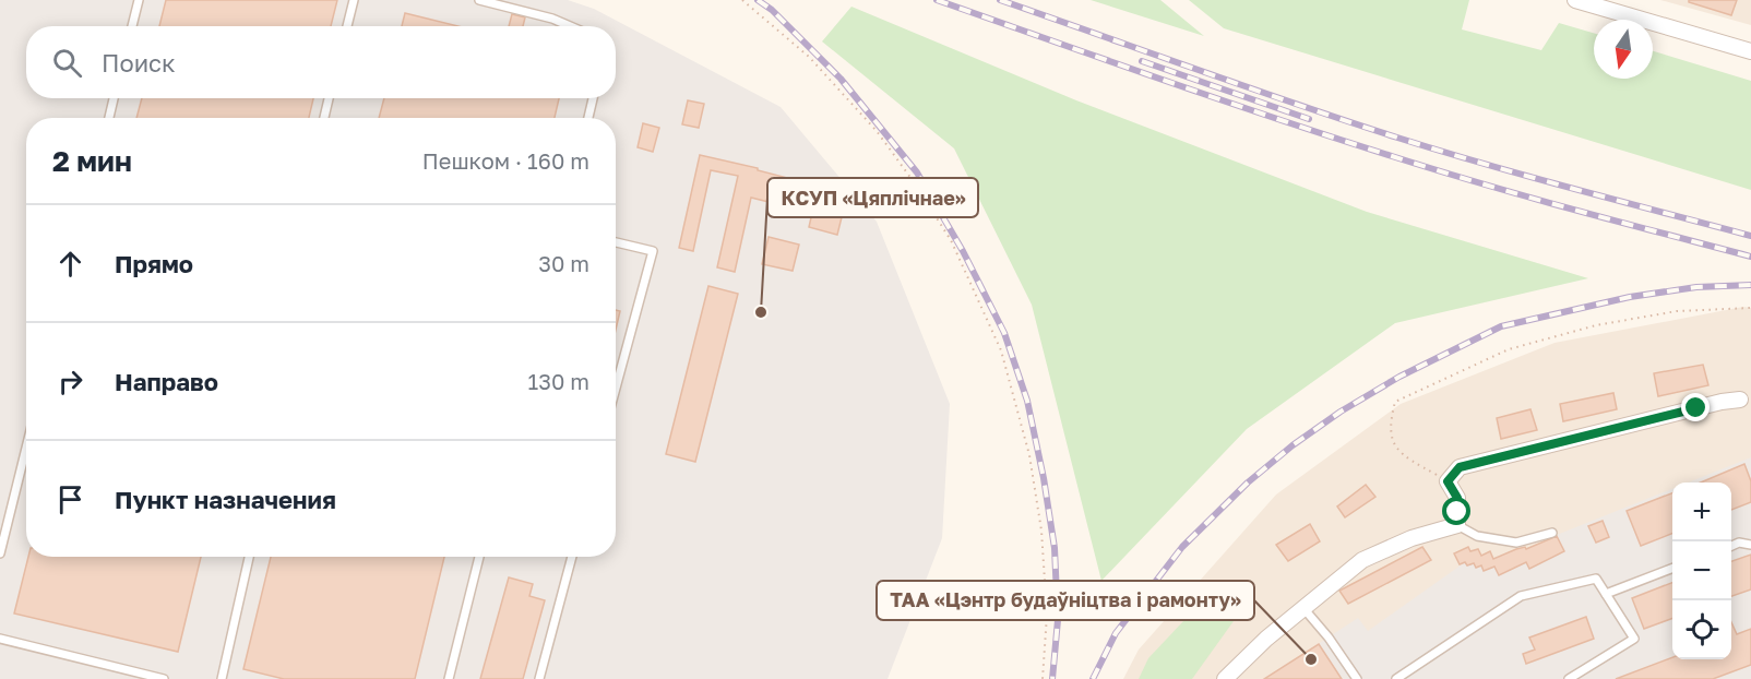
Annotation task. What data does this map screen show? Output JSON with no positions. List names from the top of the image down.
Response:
{
  "places": ["КСУП «Цяплічнае»", "ТАА «Цэнтр будаўніцтва і рамонту»"],
  "north": "bottom",
  "page": {
    "search": "Поиск",
    "heading": ["2 мин", "Пешком · 160 m"],
    "list": [
      ["Прямо", "30 m"],
      ["Направо", "130 m"],
      "Пункт назначения"
    ],
    "map_buttons": ["+", "−"]
  }
}
